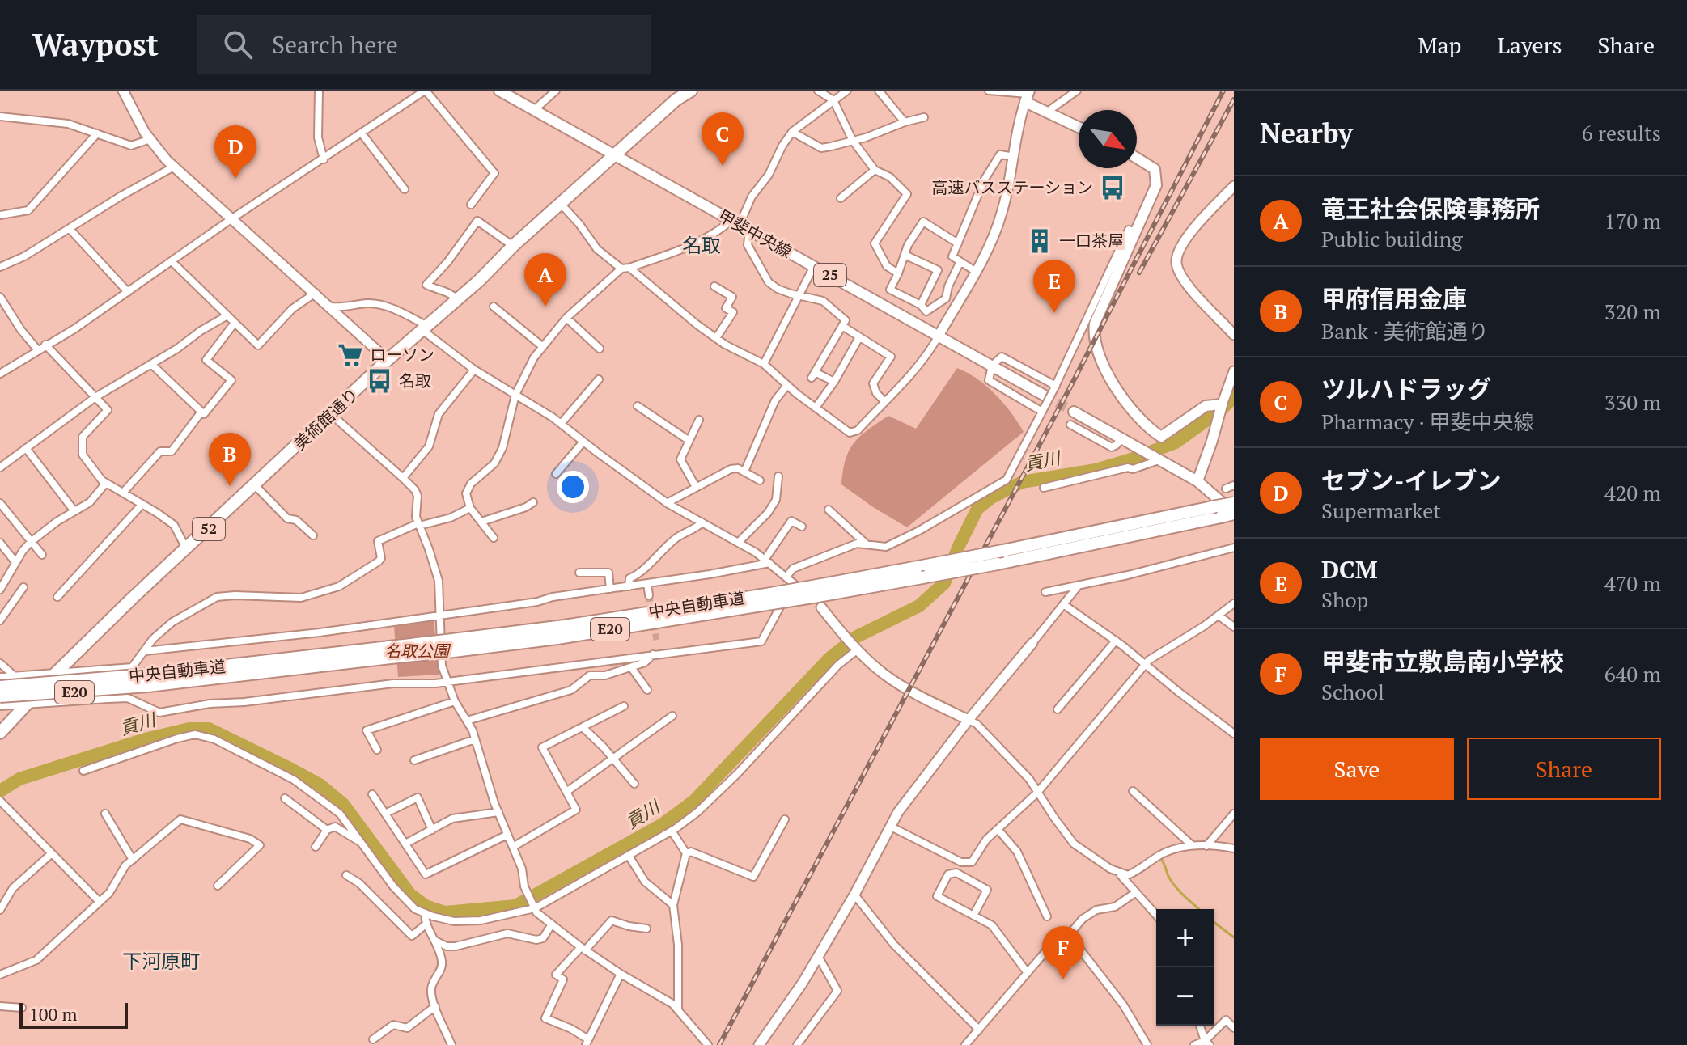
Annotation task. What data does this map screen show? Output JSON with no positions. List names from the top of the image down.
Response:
{
  "streets": {
    "highway": [
      "美術館通り",
      "52",
      "中央自動車道",
      "E20"
    ],
    "main road": ["甲斐中央線", "25"]
  },
  "crossings": [
    ["甲斐中央線", "美術館通り"]
  ],
  "districts": ["名取", "下河原町"],
  "water": ["貢川"],
  "parks": ["名取公園"],
  "places": {
    "bus stop": ["高速バスステーション", "名取"],
    "building": ["一口茶屋"],
    "supermarket": ["ローソン"]
  },
  "scale_bar": "100 m",
  "north": "bottom right",
  "page": {
    "header": "Waypost",
    "search": "Search here",
    "nav": ["Map", "Layers", "Share"],
    "heading": ["Nearby", "6 results"],
    "pins": [
      "C",
      "D",
      "A",
      "E",
      "B",
      "F"
    ],
    "list": [
      {
        "mark": "A",
        "name": "竜王社会保険事務所",
        "note": "Public building",
        "value": "170 m"
      },
      {
        "mark": "B",
        "name": "甲府信用金庫",
        "note": "Bank · 美術館通り",
        "value": "320 m"
      },
      {
        "mark": "C",
        "name": "ツルハドラッグ",
        "note": "Pharmacy · 甲斐中央線",
        "value": "330 m"
      },
      {
        "mark": "D",
        "name": "セブン-イレブン",
        "note": "Supermarket",
        "value": "420 m"
      },
      {
        "mark": "E",
        "name": "DCM",
        "note": "Shop",
        "value": "470 m"
      },
      {
        "mark": "F",
        "name": "甲斐市立敷島南小学校",
        "note": "School",
        "value": "640 m"
      }
    ],
    "buttons": ["Save", "Share"],
    "map_buttons": ["+", "−"],
    "scale": "100 m"
  }
}
